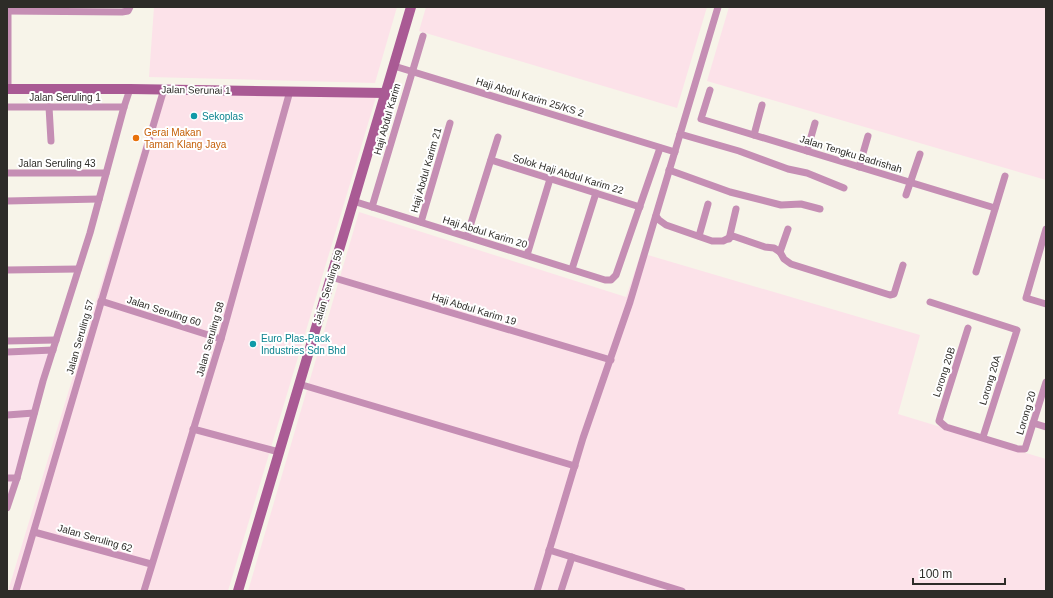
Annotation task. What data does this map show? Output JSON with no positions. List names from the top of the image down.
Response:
{
  "streets": {
    "main road": ["Jalan Serunai 1", "Jalan Seruling 59"],
    "street": [
      "Jalan Seruling 1",
      "Haji Abdul Karim 25/KS 2",
      "Haji Abdul Karim",
      "Jalan Tengku Badrishah",
      "Jalan Seruling 43",
      "Haji Abdul Karim 21",
      "Solok Haji Abdul Karim 22",
      "Haji Abdul Karim 20",
      "Haji Abdul Karim 19",
      "Jalan Seruling 60",
      "Jalan Seruling 57",
      "Jalan Seruling 58",
      "Lorong 20B",
      "Lorong 20A",
      "Lorong 20",
      "Jalan Seruling 62"
    ]
  },
  "crossings": [
    ["Jalan Serunai 1", "Jalan Seruling 59"],
    ["Jalan Serunai 1", "Jalan Seruling 57"],
    ["Jalan Serunai 1", "Jalan Seruling 58"],
    ["Jalan Seruling 1", "Jalan Seruling 57"],
    ["Haji Abdul Karim 25/KS 2", "Haji Abdul Karim"],
    ["Haji Abdul Karim 25/KS 2", "Jalan Seruling 59"],
    ["Haji Abdul Karim", "Haji Abdul Karim 20"],
    ["Jalan Seruling 43", "Jalan Seruling 57"],
    ["Haji Abdul Karim 21", "Haji Abdul Karim 20"],
    ["Solok Haji Abdul Karim 22", "Haji Abdul Karim 20"],
    ["Haji Abdul Karim 20", "Jalan Seruling 59"],
    ["Jalan Seruling 59", "Haji Abdul Karim 19"],
    ["Jalan Seruling 60", "Jalan Seruling 57"],
    ["Jalan Seruling 60", "Jalan Seruling 58"],
    ["Jalan Seruling 57", "Jalan Seruling 62"],
    ["Jalan Seruling 58", "Jalan Seruling 62"],
    ["Lorong 20B", "Lorong 20A"],
    ["Lorong 20B", "Lorong 20"],
    ["Lorong 20A", "Lorong 20"]
  ],
  "places": ["Sekoplas", "Gerai Makan Taman Klang Jaya", "Euro Plas-Pack Industries Sdn Bhd"],
  "scale_bar": "100 m"
}
